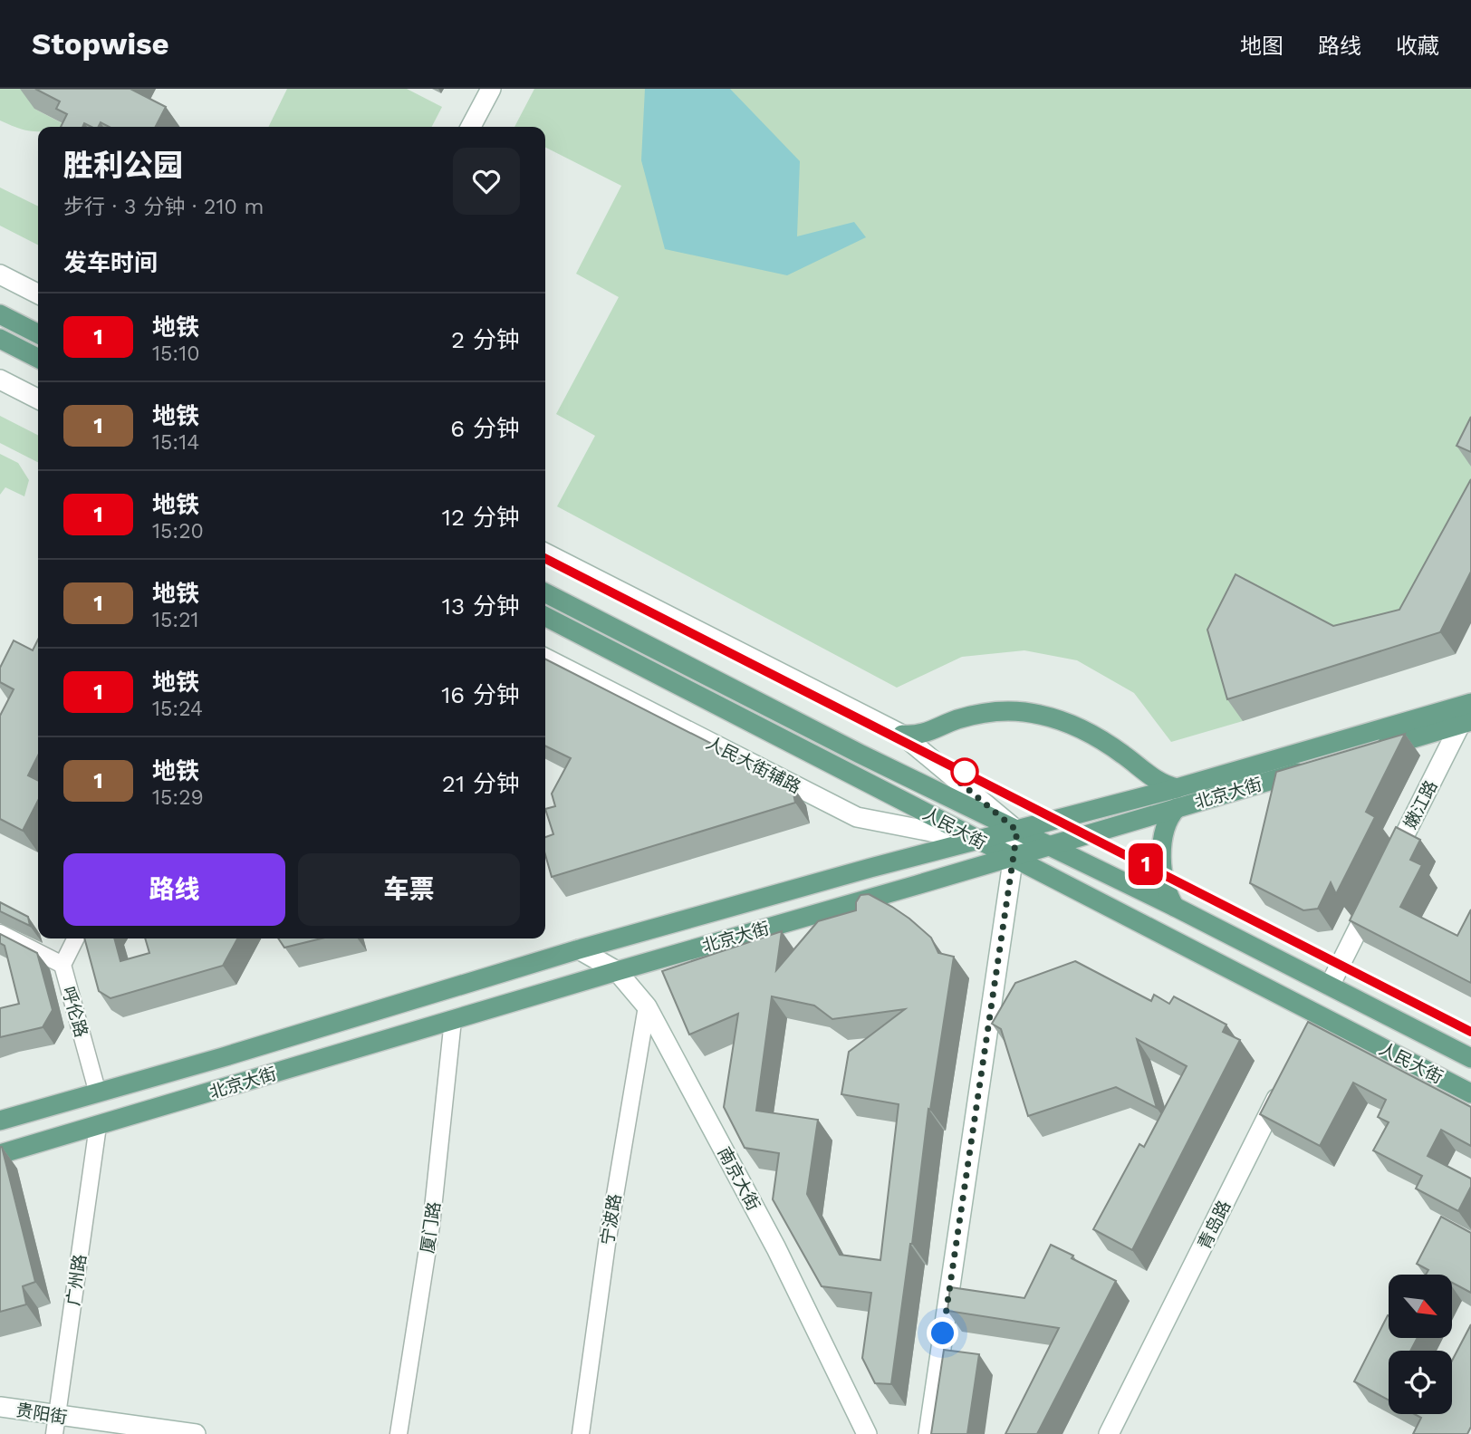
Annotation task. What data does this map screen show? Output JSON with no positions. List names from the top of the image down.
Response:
{
  "streets": {
    "main road": [
      "人民大街辅路",
      "北京大街",
      "嫩江路",
      "人民大街",
      "南京大街",
      "青岛路",
      "贵阳街"
    ],
    "street": [
      "呼伦路",
      "宁波路",
      "厦门路",
      "广州路"
    ]
  },
  "crossings": [
    ["人民大街辅路", "北京大街"],
    ["人民大街辅路", "人民大街"],
    ["北京大街", "人民大街"],
    ["北京大街", "呼伦路"],
    ["北京大街", "南京大街"],
    ["北京大街", "厦门路"],
    ["北京大街", "广州路"],
    ["嫩江路", "人民大街"],
    ["南京大街", "宁波路"],
    ["广州路", "贵阳街"]
  ],
  "lines": ["metro line 1"],
  "north": "bottom right",
  "page": {
    "header": "Stopwise",
    "nav": ["地图", "路线", "收藏"],
    "on_map": "1",
    "heading": [
      ["胜利公园", "步行 · 3 分钟 · 210 m"],
      "发车时间"
    ],
    "list": [
      {
        "mark": "1",
        "name": "地铁",
        "note": "15:10",
        "value": "2 分钟"
      },
      {
        "mark": "1",
        "name": "地铁",
        "note": "15:14",
        "value": "6 分钟"
      },
      {
        "mark": "1",
        "name": "地铁",
        "note": "15:20",
        "value": "12 分钟"
      },
      {
        "mark": "1",
        "name": "地铁",
        "note": "15:21",
        "value": "13 分钟"
      },
      {
        "mark": "1",
        "name": "地铁",
        "note": "15:24",
        "value": "16 分钟"
      },
      {
        "mark": "1",
        "name": "地铁",
        "note": "15:29",
        "value": "21 分钟"
      }
    ],
    "buttons": ["路线", "车票"]
  }
}
